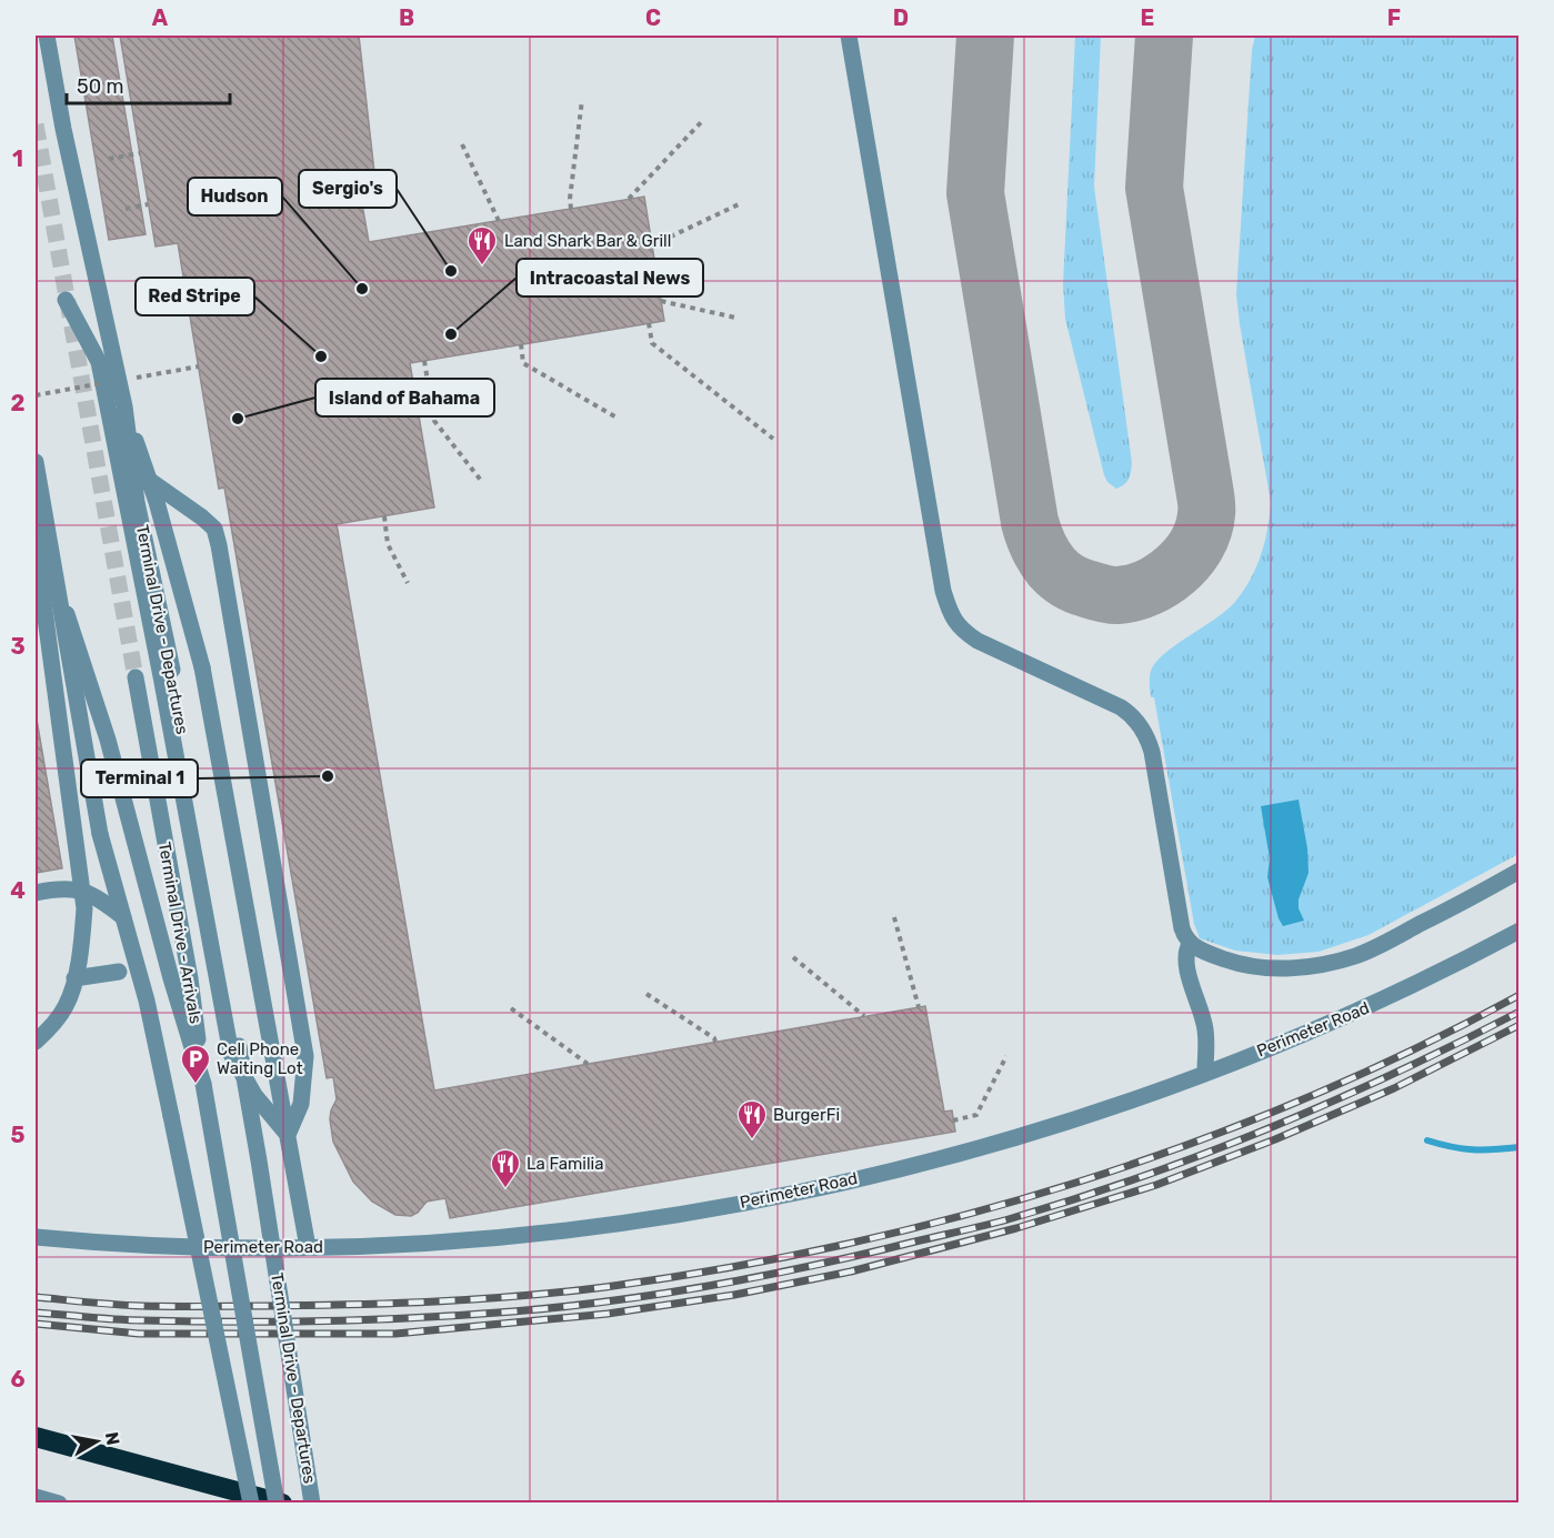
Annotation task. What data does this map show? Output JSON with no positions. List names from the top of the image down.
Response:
{
  "streets": {
    "street": ["Terminal Drive - Departures", "Terminal Drive - Arrivals", "Perimeter Road"]
  },
  "places": {
    "restaurant": ["Land Shark Bar & Grill", "BurgerFi", "La Familia"],
    "other": [
      "Sergio's",
      "Hudson",
      "Intracoastal News",
      "Red Stripe",
      "Island of Bahama",
      "Terminal 1"
    ],
    "parking": ["Cell Phone Waiting Lot"]
  },
  "scale_bar": "50 m",
  "north": "right",
  "grid": {
    "columns": [
      "A",
      "B",
      "C",
      "D",
      "E",
      "F"
    ],
    "rows": [
      "1",
      "2",
      "3",
      "4",
      "5",
      "6"
    ]
  }
}
